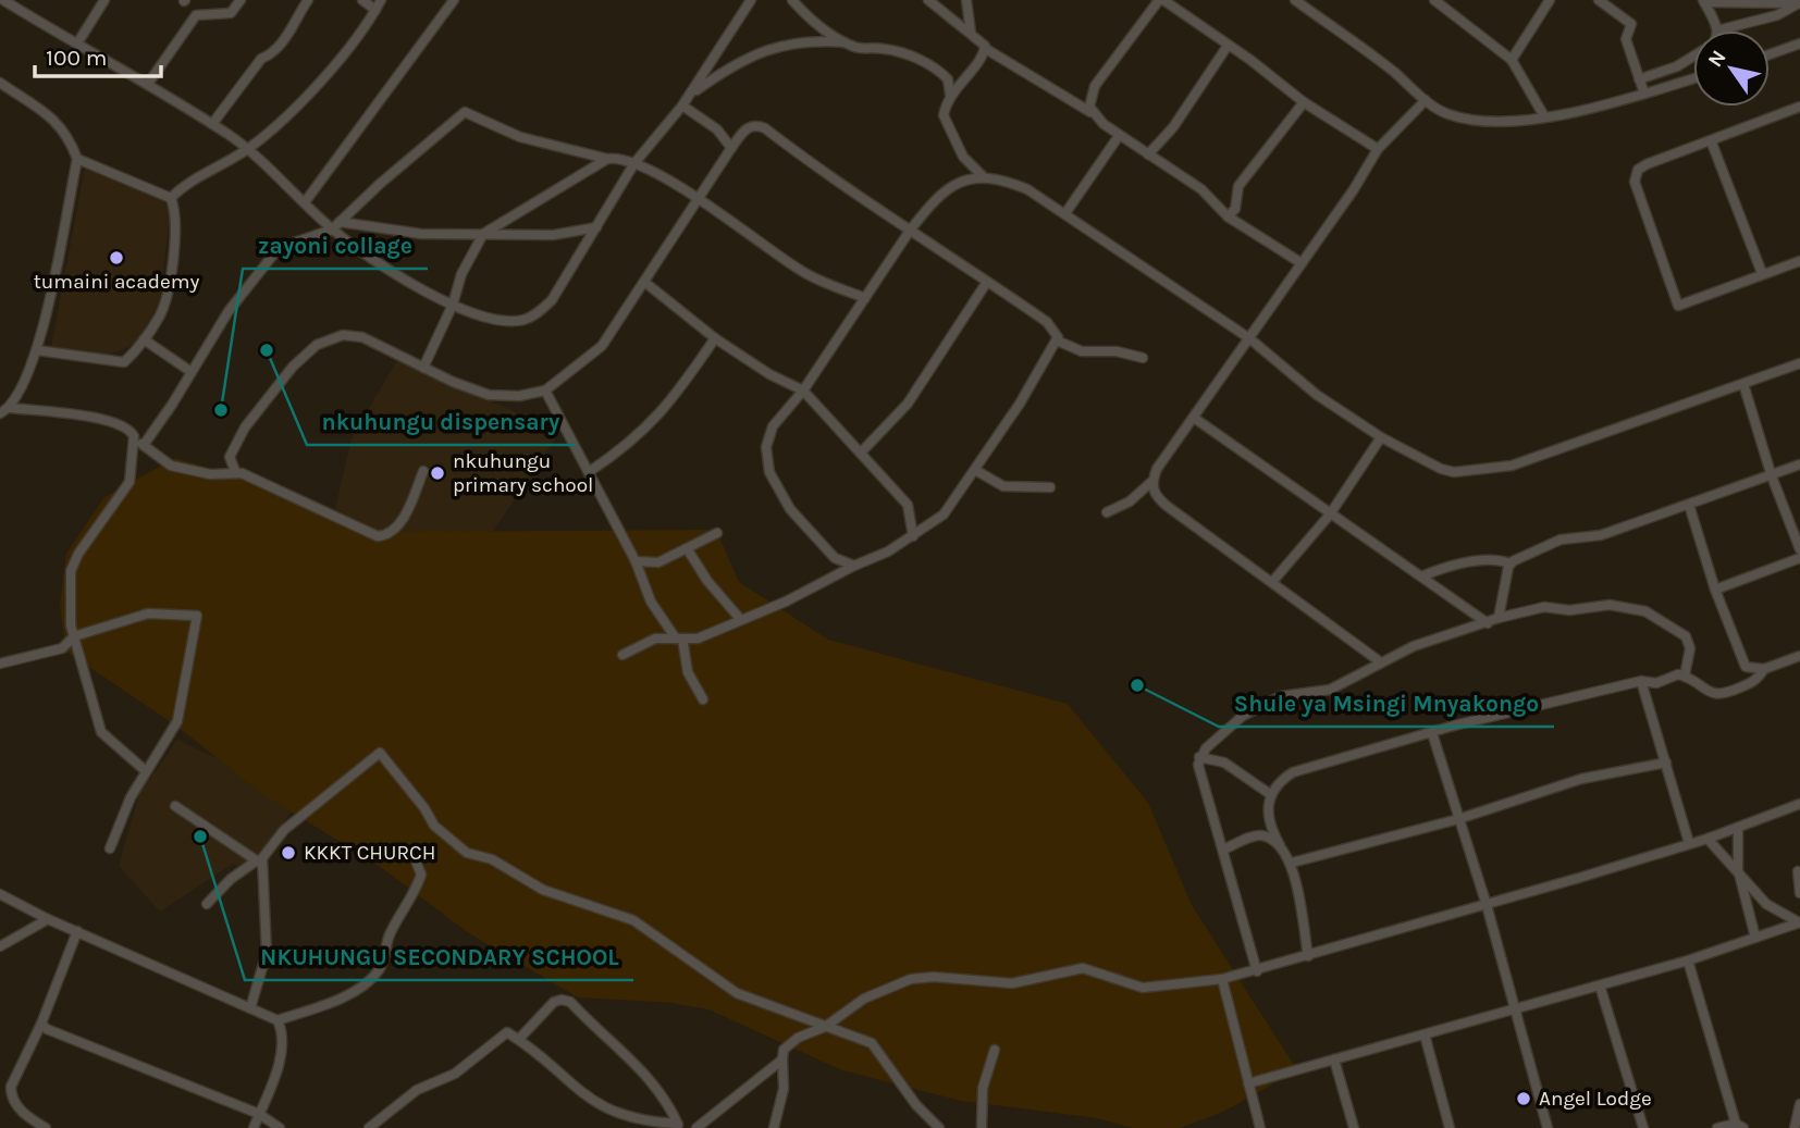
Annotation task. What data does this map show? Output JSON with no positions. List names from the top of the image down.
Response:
{
  "places": [
    "tumaini academy",
    "nkuhungu dispensary",
    "zayoni collage",
    "nkuhungu primary school",
    "Shule ya Msingi Mnyakongo",
    "NKUHUNGU SECONDARY SCHOOL",
    "KKKT CHURCH",
    "Angel Lodge"
  ],
  "scale_bar": "100 m",
  "north": "top left"
}
